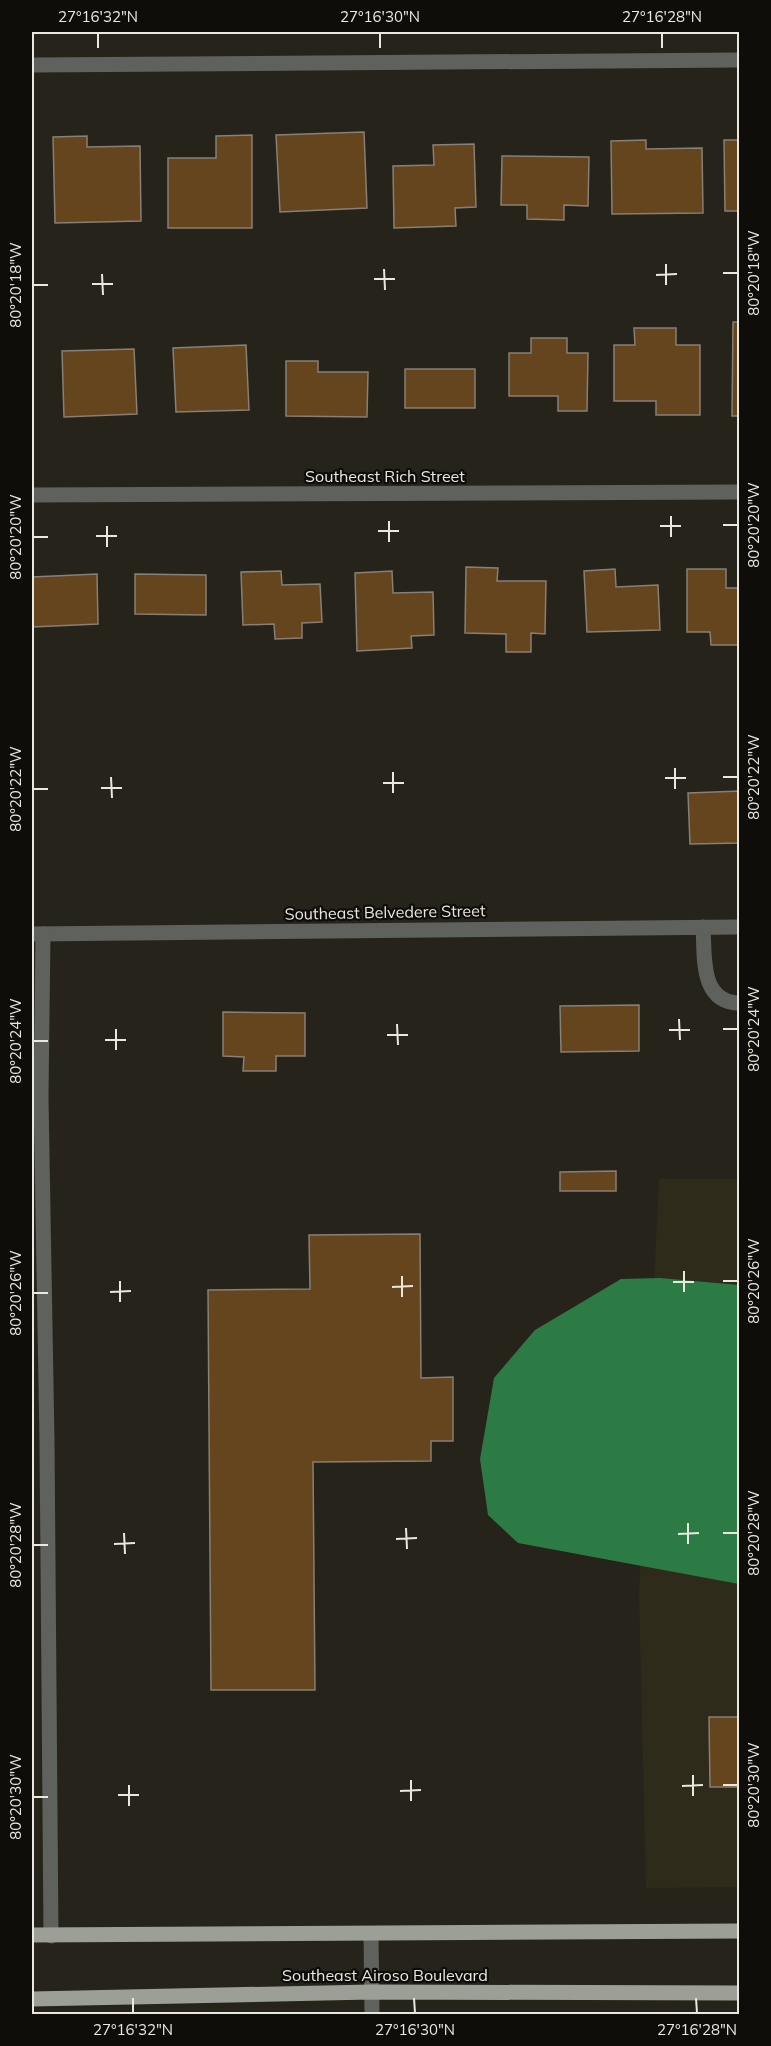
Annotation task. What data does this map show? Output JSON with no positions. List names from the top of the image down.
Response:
{
  "streets": {
    "main road": ["Southeast Airoso Boulevard"],
    "street": ["Southeast Rich Street", "Southeast Belvedere Street"]
  },
  "coordinates": [
    "27°16'32\"N",
    "27°16'30\"N",
    "27°16'28\"N",
    "80°20'18\"W",
    "80°20'20\"W",
    "80°20'22\"W",
    "80°20'24\"W",
    "80°20'26\"W",
    "80°20'28\"W",
    "80°20'30\"W"
  ]
}
